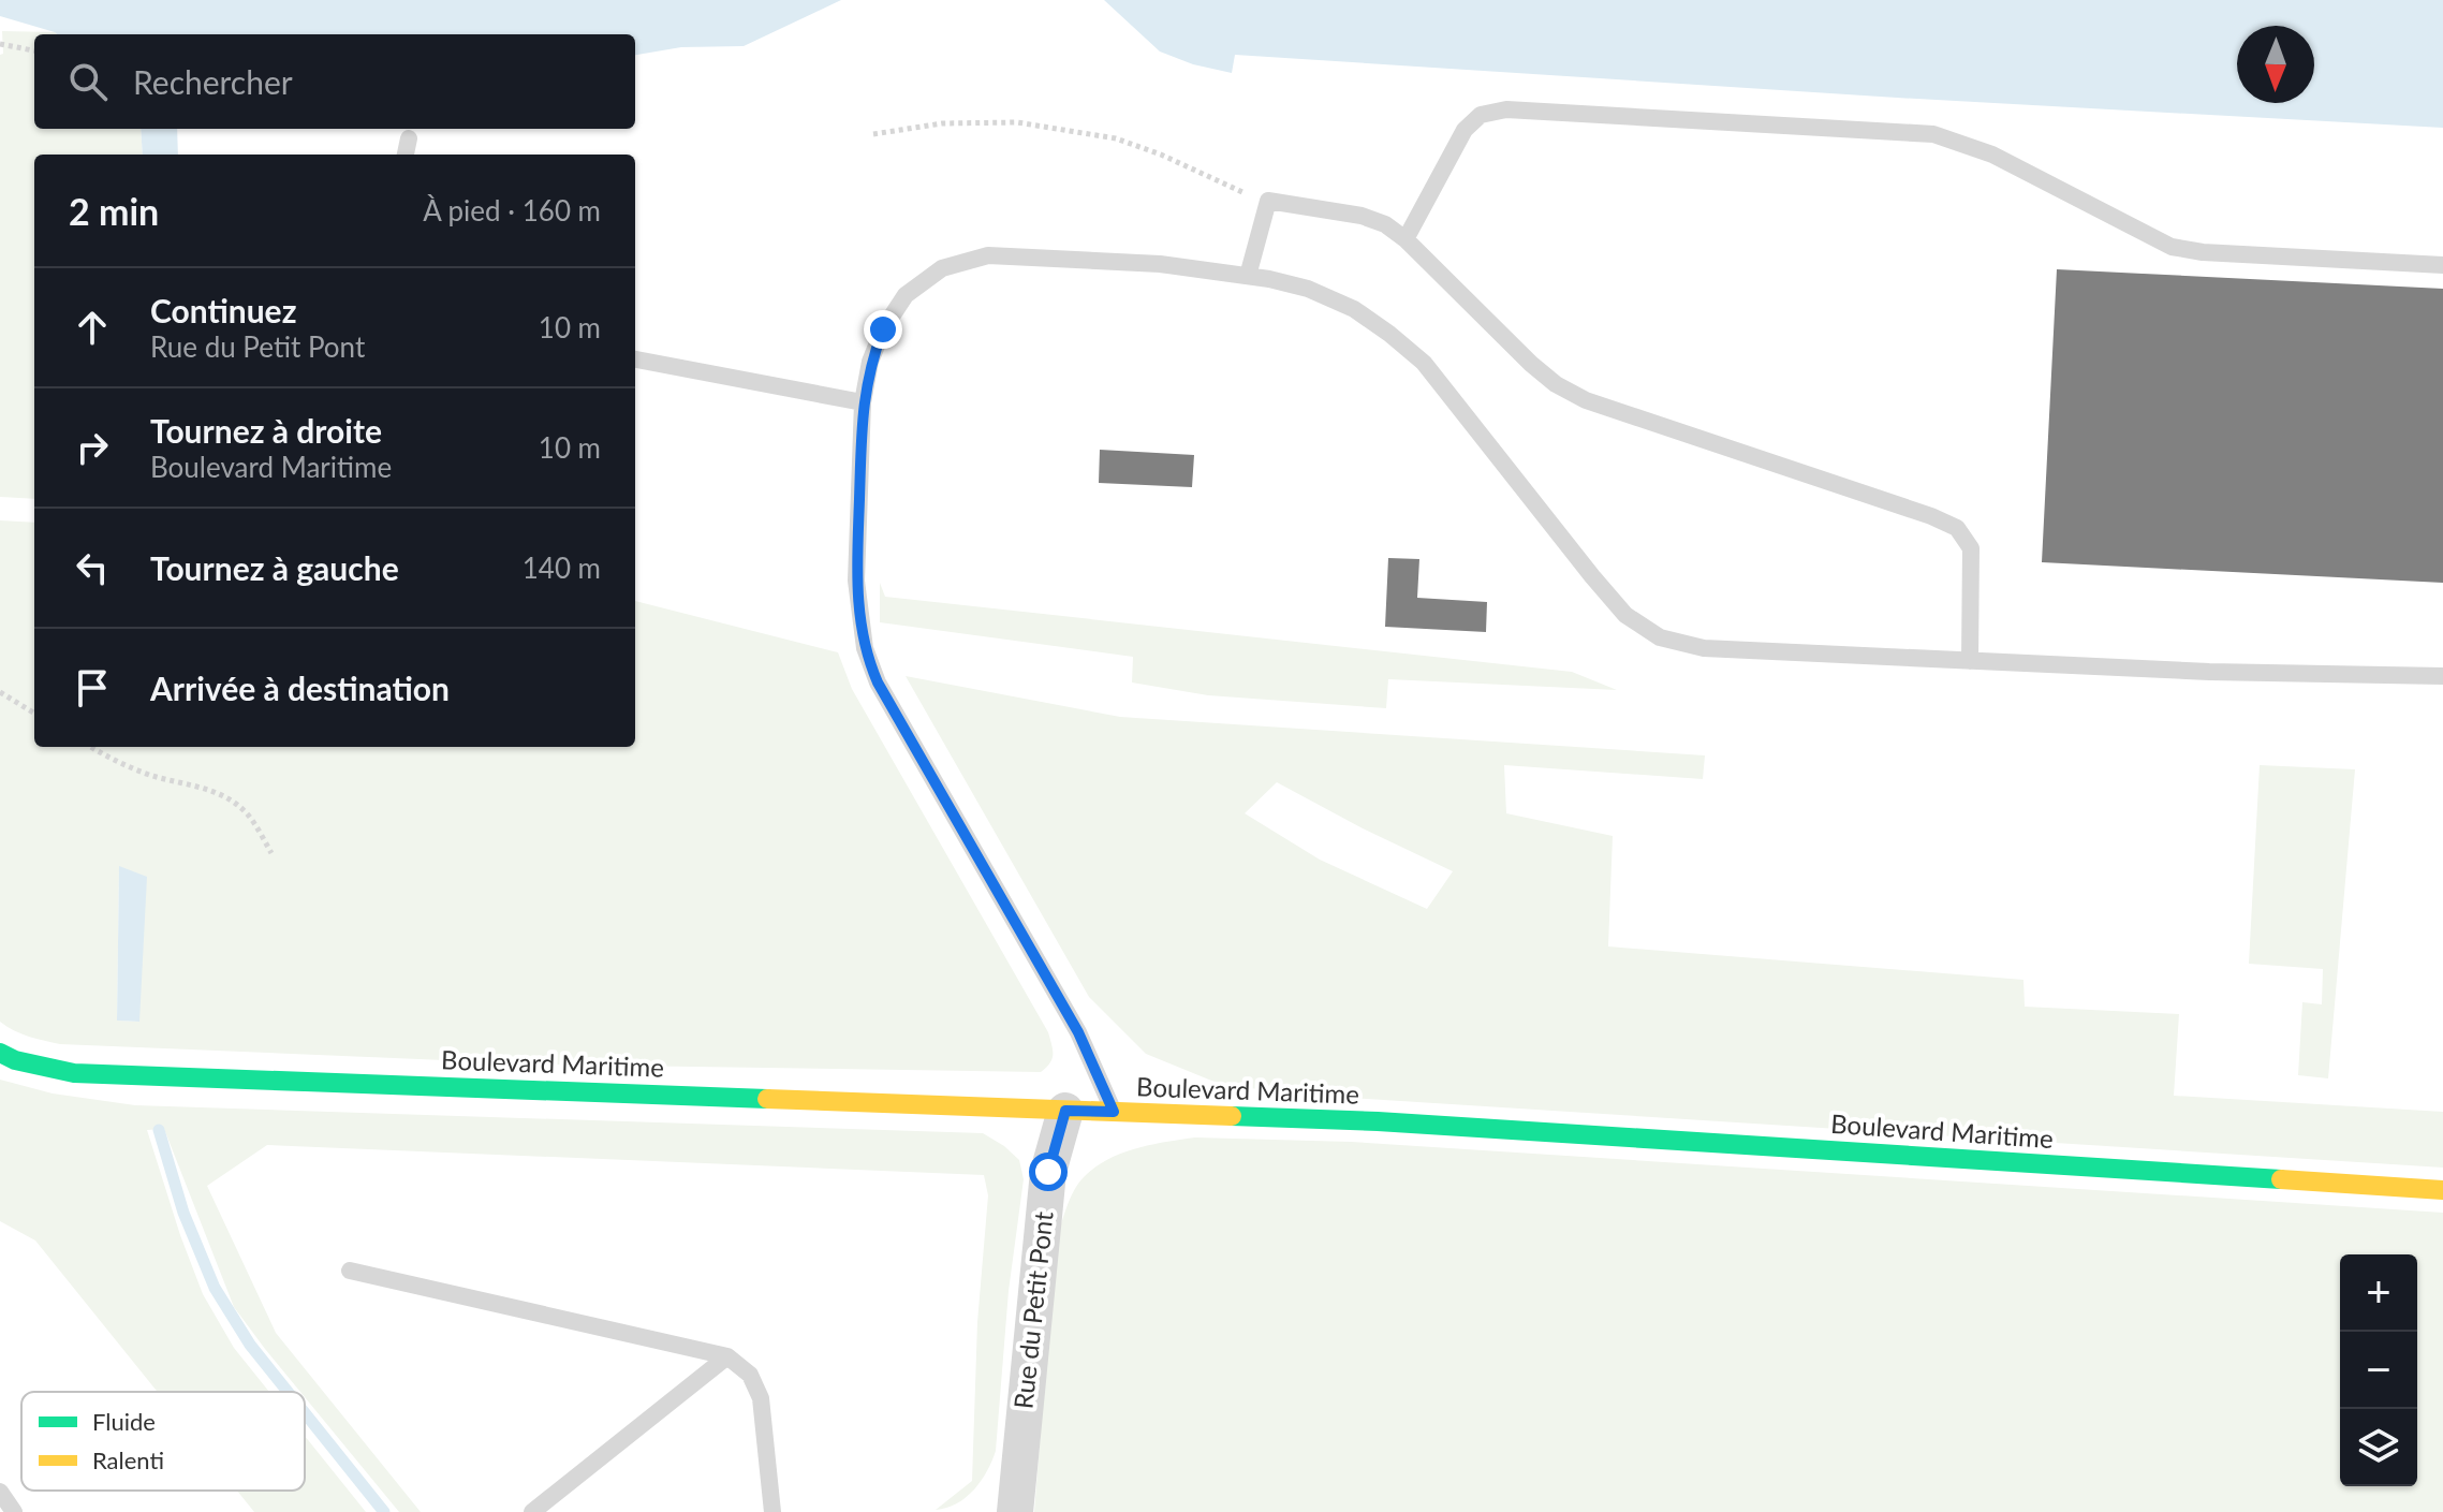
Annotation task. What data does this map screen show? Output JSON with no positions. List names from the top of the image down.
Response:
{
  "streets": {
    "street": ["Boulevard Maritime", "Rue du Petit Pont"]
  },
  "crossings": [
    ["Boulevard Maritime", "Rue du Petit Pont"]
  ],
  "legend": ["Fluide", "Ralenti"],
  "north": "bottom",
  "page": {
    "search": "Rechercher",
    "heading": ["2 min", "À pied · 160 m"],
    "list": [
      ["Continuez", "Rue du Petit Pont", "10 m"],
      ["Tournez à droite", "Boulevard Maritime", "10 m"],
      ["Tournez à gauche", "140 m"],
      "Arrivée à destination"
    ],
    "map_buttons": ["+", "−"]
  }
}
